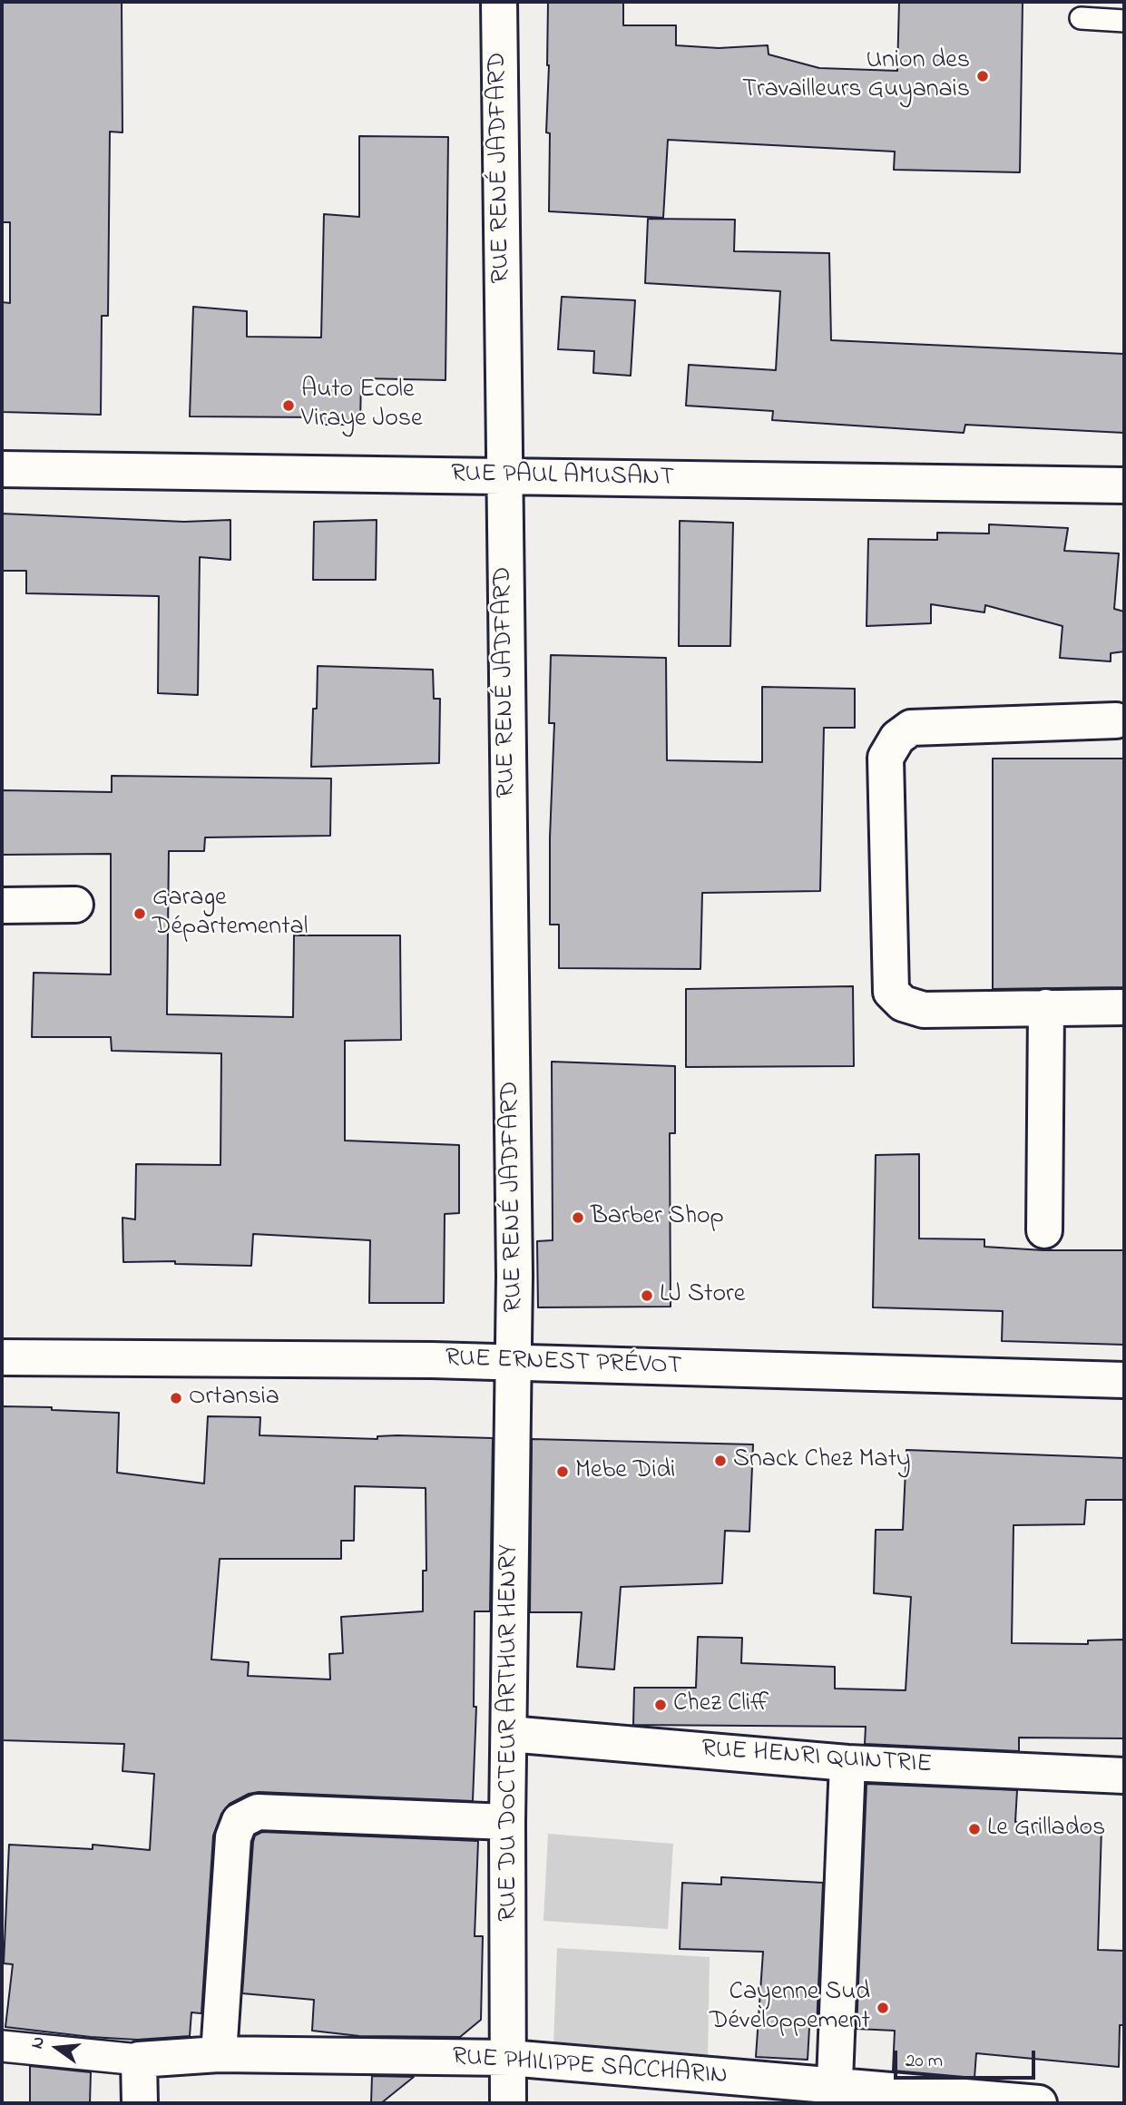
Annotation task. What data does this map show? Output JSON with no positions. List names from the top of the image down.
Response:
{
  "streets": {
    "street": [
      "RUE RENÉ JADFARD",
      "RUE PAUL AMUSANT",
      "RUE ERNEST PRÉVOT",
      "RUE DU DOCTEUR ARTHUR HENRY",
      "RUE HENRI QUINTRIE",
      "RUE PHILIPPE SACCHARIN"
    ]
  },
  "crossings": [
    ["RUE RENÉ JADFARD", "RUE PAUL AMUSANT"],
    ["RUE RENÉ JADFARD", "RUE ERNEST PRÉVOT"],
    ["RUE RENÉ JADFARD", "RUE DU DOCTEUR ARTHUR HENRY"],
    ["RUE ERNEST PRÉVOT", "RUE DU DOCTEUR ARTHUR HENRY"],
    ["RUE DU DOCTEUR ARTHUR HENRY", "RUE HENRI QUINTRIE"],
    ["RUE DU DOCTEUR ARTHUR HENRY", "RUE PHILIPPE SACCHARIN"]
  ],
  "places": [
    "Union des Travailleurs Guyanais",
    "Auto Ecole Viraye Jose",
    "Garage Départemental",
    "Barber Shop",
    "LJ Store",
    "Ortansia",
    "Snack Chez Maty",
    "Mebe Didi",
    "Chez Cliff",
    "Le Grillados",
    "Cayenne Sud Développement"
  ],
  "scale_bar": "20 m",
  "north": "left"
}
